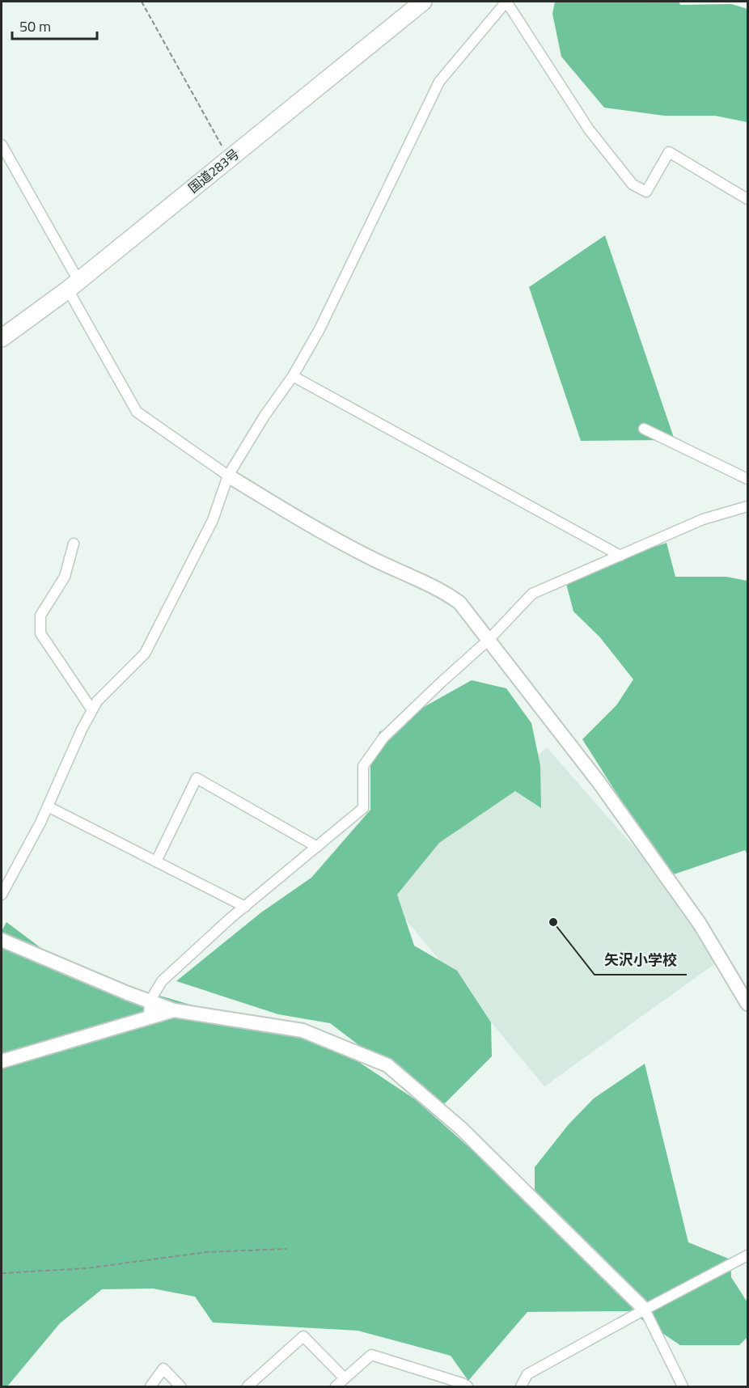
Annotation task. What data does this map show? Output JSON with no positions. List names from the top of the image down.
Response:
{
  "streets": {
    "highway": ["国道283号"]
  },
  "places": ["矢沢小学校"],
  "scale_bar": "50 m"
}
